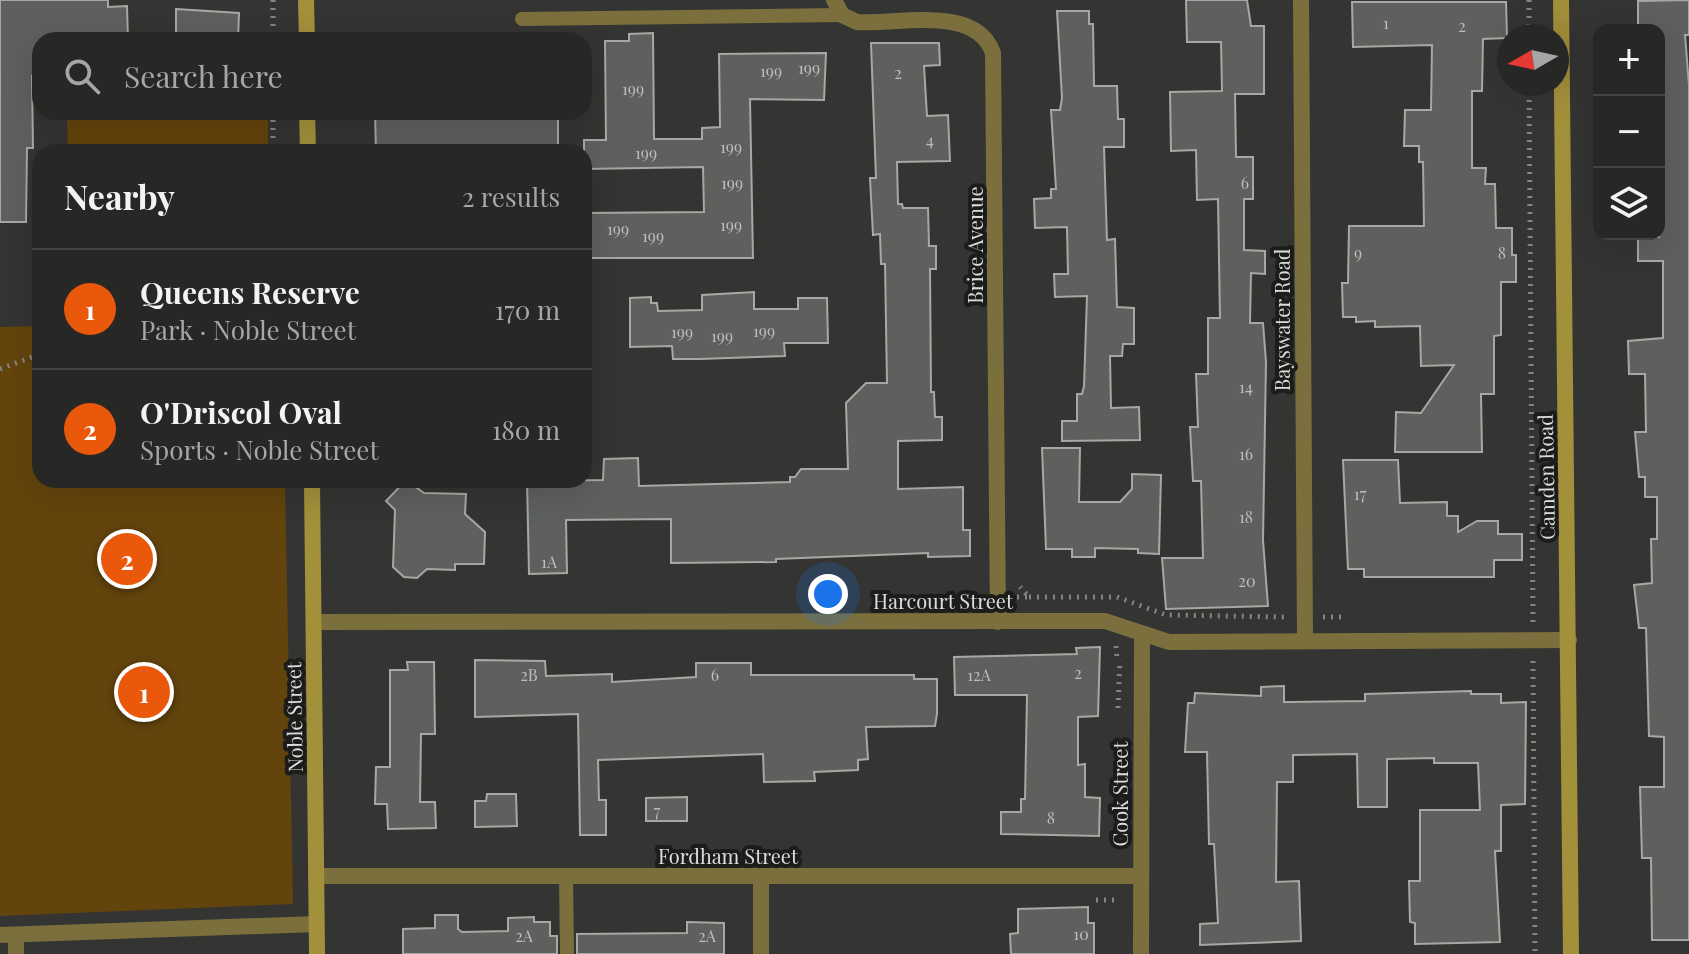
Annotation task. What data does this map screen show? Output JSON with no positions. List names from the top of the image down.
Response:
{
  "streets": {
    "street": [
      "Brice Avenue",
      "Bayswater Road",
      "Camden Road",
      "Harcourt Street",
      "Noble Street",
      "Cook Street",
      "Fordham Street"
    ]
  },
  "crossings": [
    ["Brice Avenue", "Harcourt Street"],
    ["Bayswater Road", "Harcourt Street"],
    ["Camden Road", "Harcourt Street"],
    ["Harcourt Street", "Noble Street"],
    ["Harcourt Street", "Cook Street"],
    ["Noble Street", "Fordham Street"],
    ["Cook Street", "Fordham Street"]
  ],
  "house_numbers": [
    "1",
    "2",
    "199",
    "199",
    "2",
    "199",
    "4",
    "199",
    "199",
    "199",
    "6",
    "199",
    "199",
    "199",
    "9",
    "8",
    "199",
    "199",
    "199",
    "14",
    "16",
    "17",
    "18",
    "1A",
    "20",
    "2",
    "2B",
    "6",
    "12A",
    "7",
    "8",
    "10",
    "2A",
    "2A"
  ],
  "north": "left",
  "page": {
    "map_buttons": ["+", "−"],
    "search": "Search here",
    "heading": ["Nearby", "2 results"],
    "list": [
      {
        "mark": "1",
        "name": "Queens Reserve",
        "note": "Park · Noble Street",
        "value": "170 m"
      },
      {
        "mark": "2",
        "name": "O'Driscol Oval",
        "note": "Sports · Noble Street",
        "value": "180 m"
      }
    ],
    "pins": ["2", "1"]
  }
}
